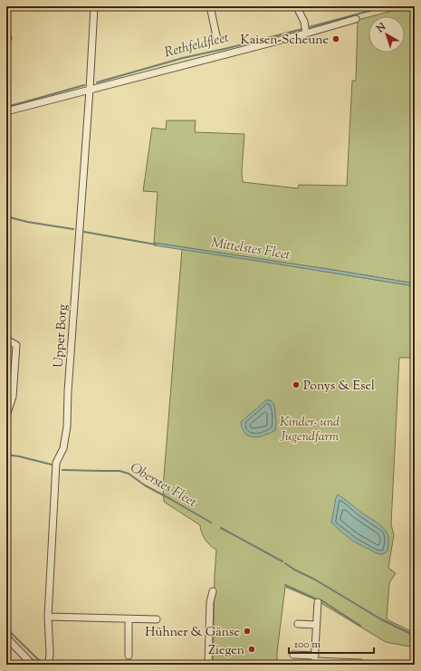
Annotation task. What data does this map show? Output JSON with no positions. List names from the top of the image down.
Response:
{
  "streets": {
    "street": ["Upper Borg"]
  },
  "water": ["Rethfeldfleet", "Mittelstes Fleet", "Oberstes Fleet"],
  "parks": ["Kinder- und Jugendfarm"],
  "places": [
    "Kaisen-Scheune",
    "Ponys & Esel",
    "Hühner & Gänse",
    "Ziegen"
  ],
  "scale_bar": "100 m",
  "north": "top left"
}
